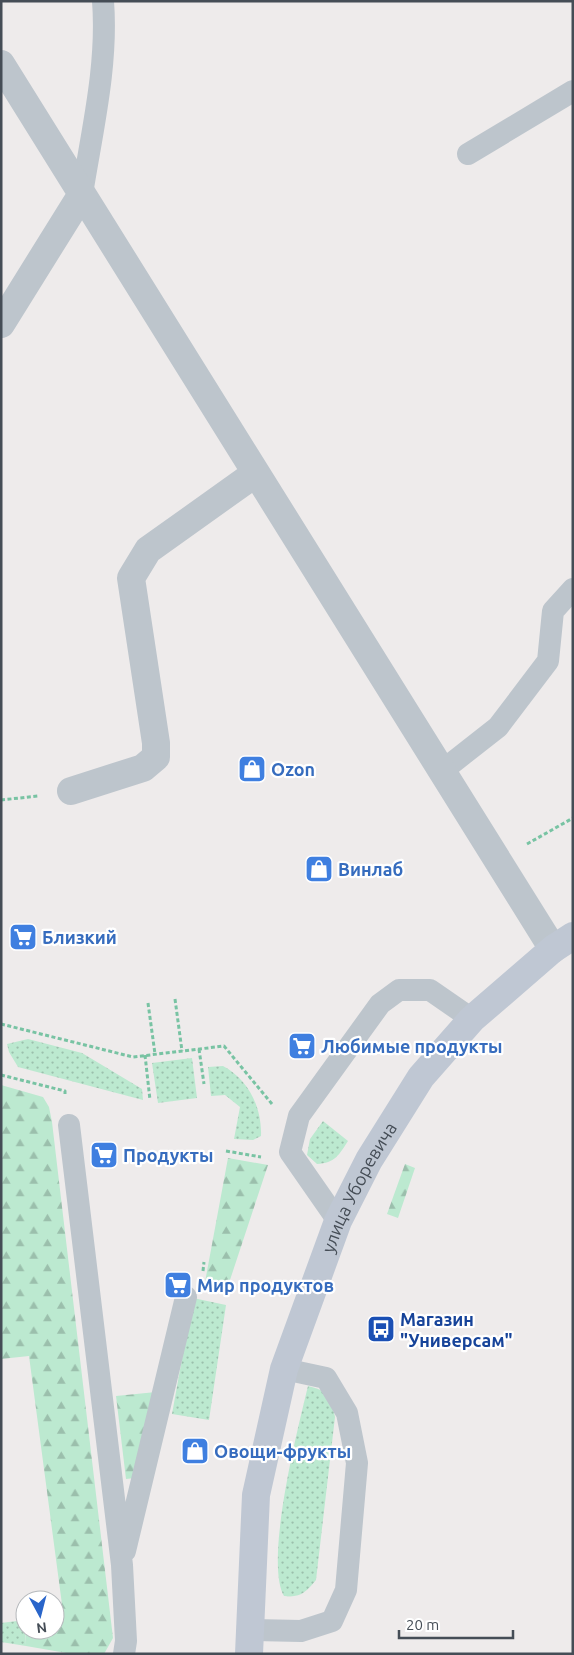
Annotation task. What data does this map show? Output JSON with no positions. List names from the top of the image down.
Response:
{
  "streets": {
    "main road": ["улица Уборевича"]
  },
  "places": {
    "shop": ["Ozon", "Винлаб", "Овощи-фрукты"],
    "supermarket": [
      "Близкий",
      "Любимые продукты",
      "Продукты",
      "Мир продуктов"
    ],
    "bus stop": ["Магазин \"Универсам\""]
  },
  "scale_bar": "20 m",
  "north": "bottom"
}
